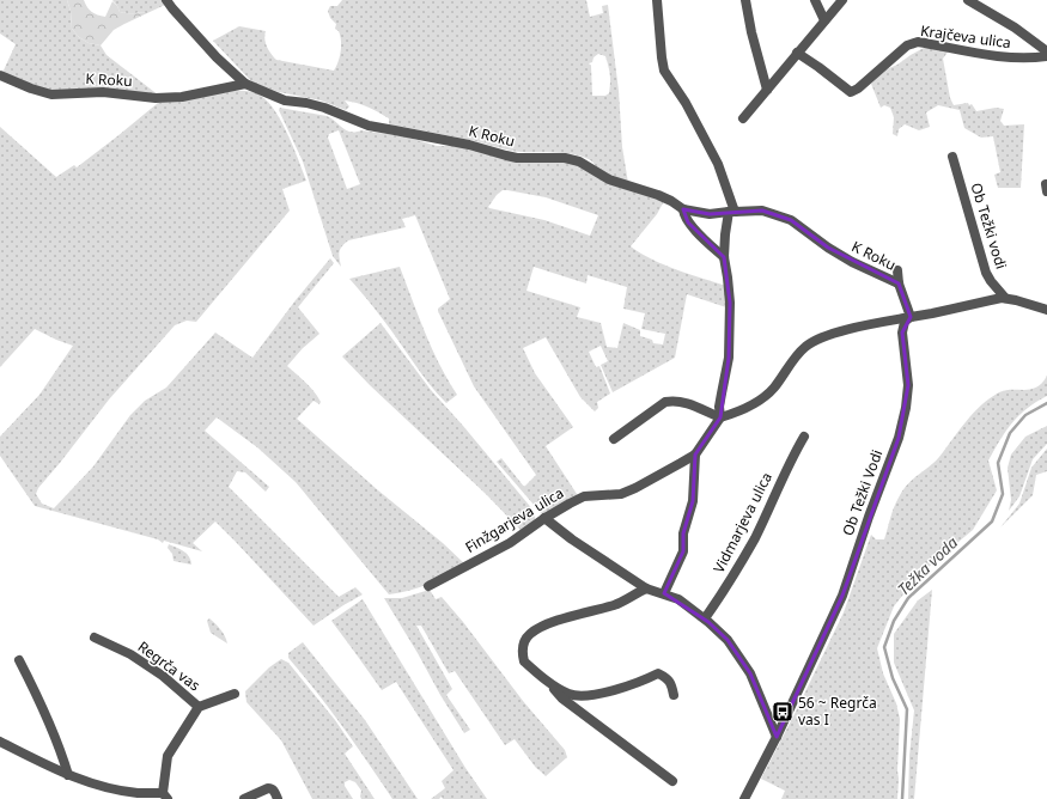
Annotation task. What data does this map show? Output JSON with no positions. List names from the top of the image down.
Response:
{
  "streets": {
    "street": [
      "Krajčeva ulica",
      "K Roku",
      "Ob Težki vodi",
      "Ob Težki Vodi",
      "Finžgarjeva ulica",
      "Vidmarjeva ulica",
      "Regrča vas"
    ]
  },
  "water": ["Težka voda"],
  "places": {
    "bus stop": ["56 ~ Regrča vas I"]
  }
}
